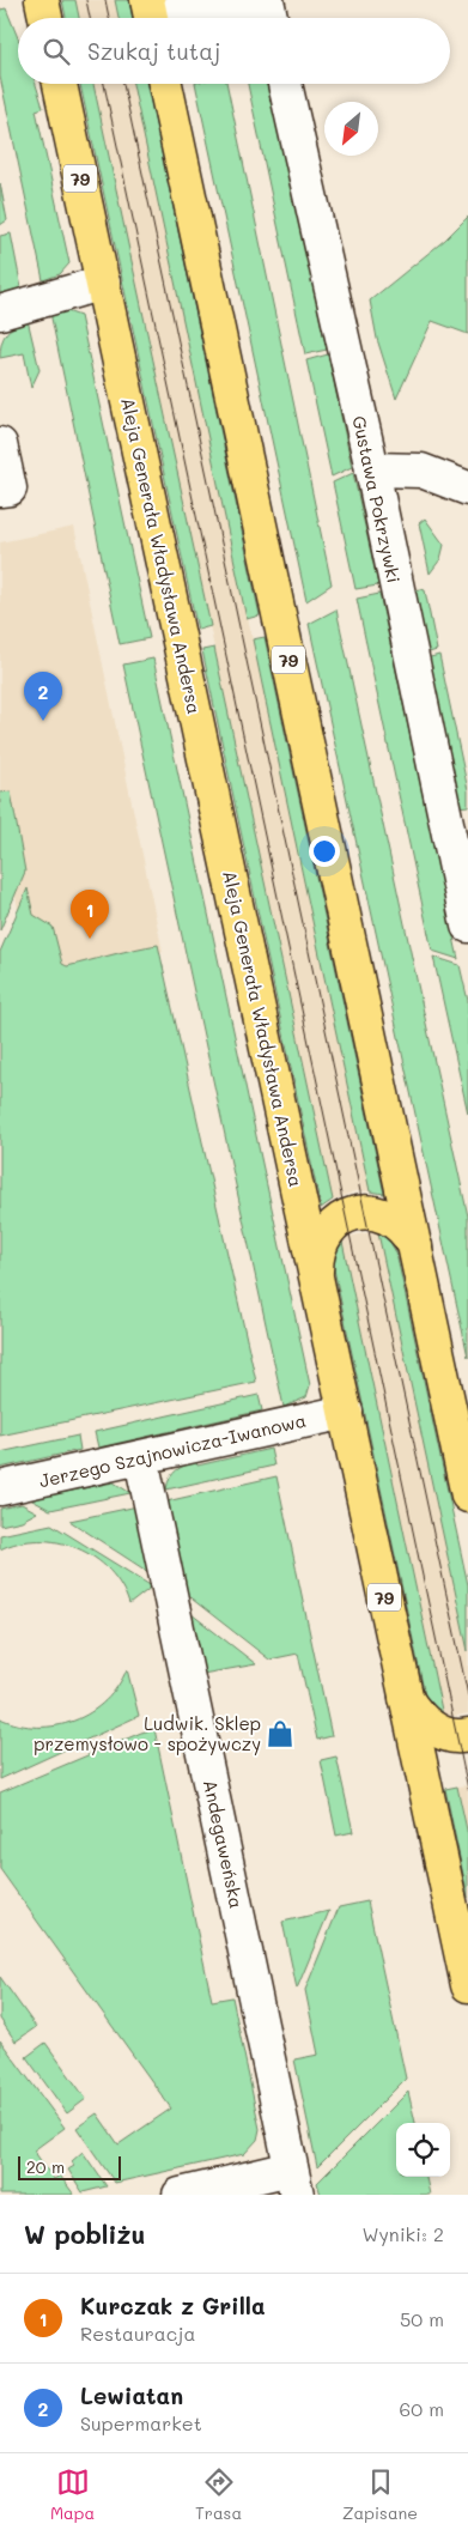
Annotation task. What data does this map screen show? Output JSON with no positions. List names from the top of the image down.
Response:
{
  "streets": {
    "main road": ["79", "Aleja Generała Władysława Andersa"],
    "street": ["Gustawa Pokrzywki", "Jerzego Szajnowicza-Iwanowa", "Andegaweńska"]
  },
  "crossings": [
    ["Aleja Generała Władysława Andersa", "Jerzego Szajnowicza-Iwanowa"],
    ["Jerzego Szajnowicza-Iwanowa", "Andegaweńska"]
  ],
  "places": {
    "shop": ["Ludwik. Sklep przemysłowo - spożywczy"]
  },
  "scale_bar": "20 m",
  "north": "bottom left",
  "page": {
    "search": "Szukaj tutaj",
    "pins": ["2", "1"],
    "scale": "20 m",
    "heading": ["W pobliżu", "Wyniki: 2"],
    "list": [
      {
        "mark": "1",
        "name": "Kurczak z Grilla",
        "note": "Restauracja",
        "value": "50 m"
      },
      {
        "mark": "2",
        "name": "Lewiatan",
        "note": "Supermarket",
        "value": "60 m"
      }
    ],
    "nav": ["Mapa", "Trasa", "Zapisane"]
  }
}
